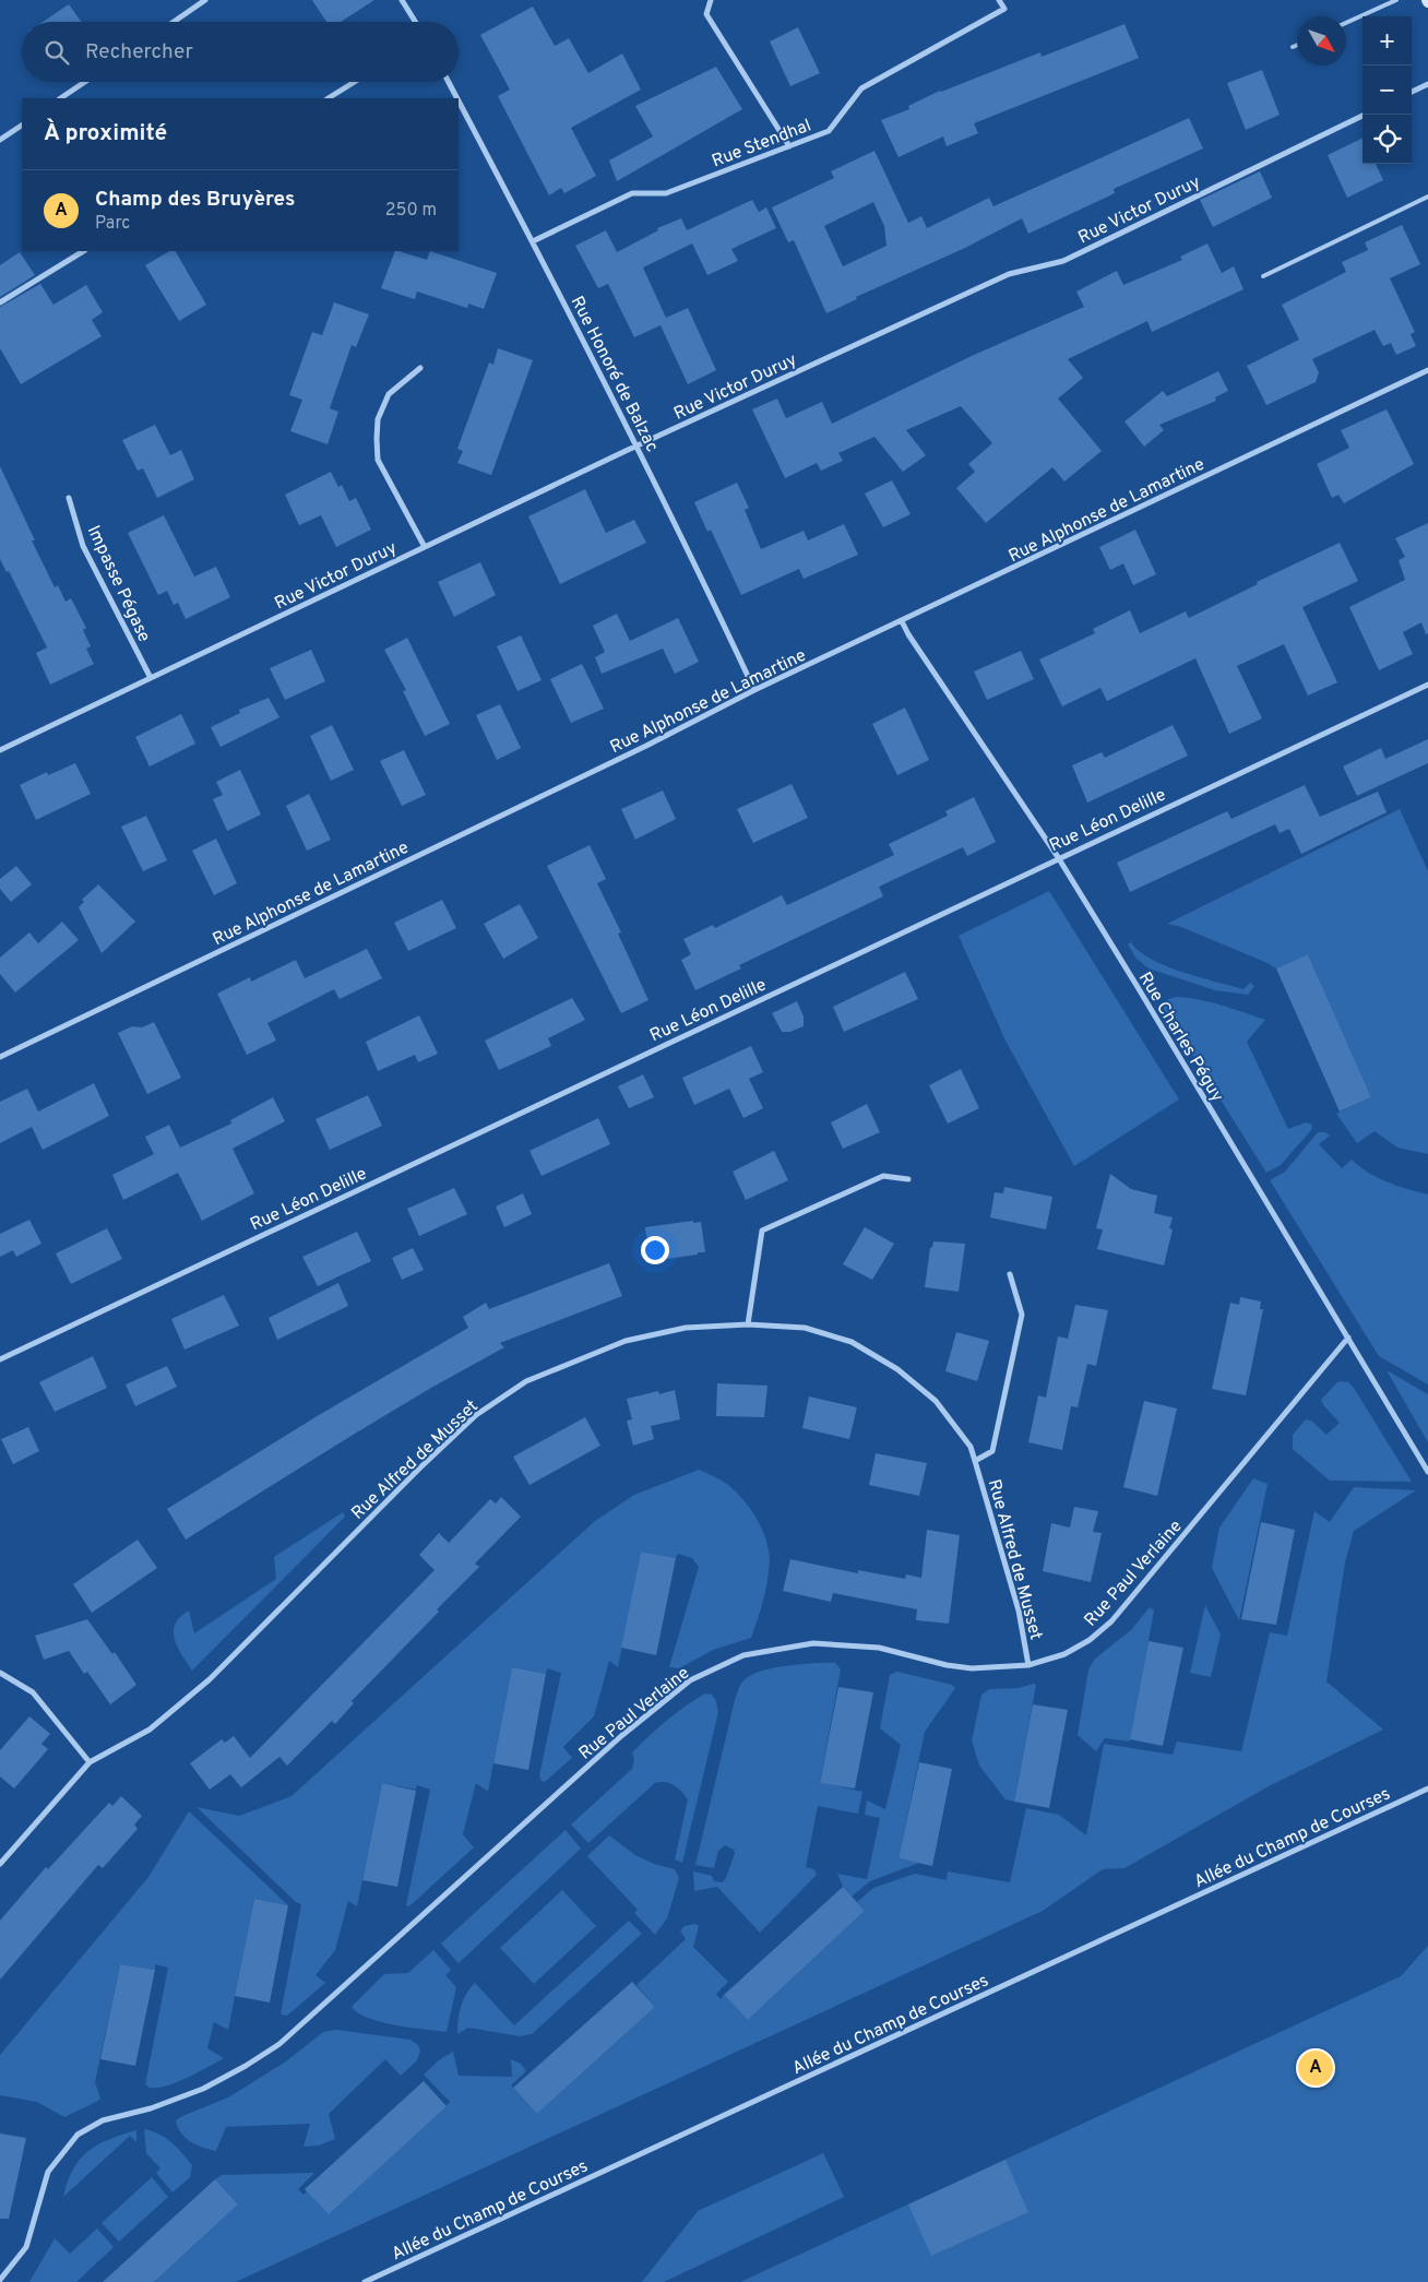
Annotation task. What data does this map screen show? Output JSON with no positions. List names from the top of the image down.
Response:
{
  "streets": {
    "street": [
      "Rue Stendhal",
      "Rue Victor Duruy",
      "Rue Honoré de Balzac",
      "Rue Alphonse de Lamartine",
      "Impasse Pégase",
      "Rue Léon Delille",
      "Rue Charles Péguy",
      "Rue Alfred de Musset",
      "Rue Paul Verlaine",
      "Allée du Champ de Courses"
    ]
  },
  "crossings": [
    ["Rue Stendhal", "Rue Honoré de Balzac"],
    ["Rue Victor Duruy", "Rue Honoré de Balzac"],
    ["Rue Victor Duruy", "Impasse Pégase"],
    ["Rue Honoré de Balzac", "Rue Alphonse de Lamartine"],
    ["Rue Alphonse de Lamartine", "Rue Charles Péguy"],
    ["Rue Léon Delille", "Rue Charles Péguy"],
    ["Rue Charles Péguy", "Rue Paul Verlaine"],
    ["Rue Alfred de Musset", "Rue Paul Verlaine"]
  ],
  "north": "bottom right",
  "page": {
    "map_buttons": ["+", "−"],
    "search": "Rechercher",
    "heading": "À proximité",
    "list": [
      {
        "mark": "A",
        "name": "Champ des Bruyères",
        "note": "Parc",
        "value": "250 m"
      }
    ],
    "pins": "A"
  }
}
